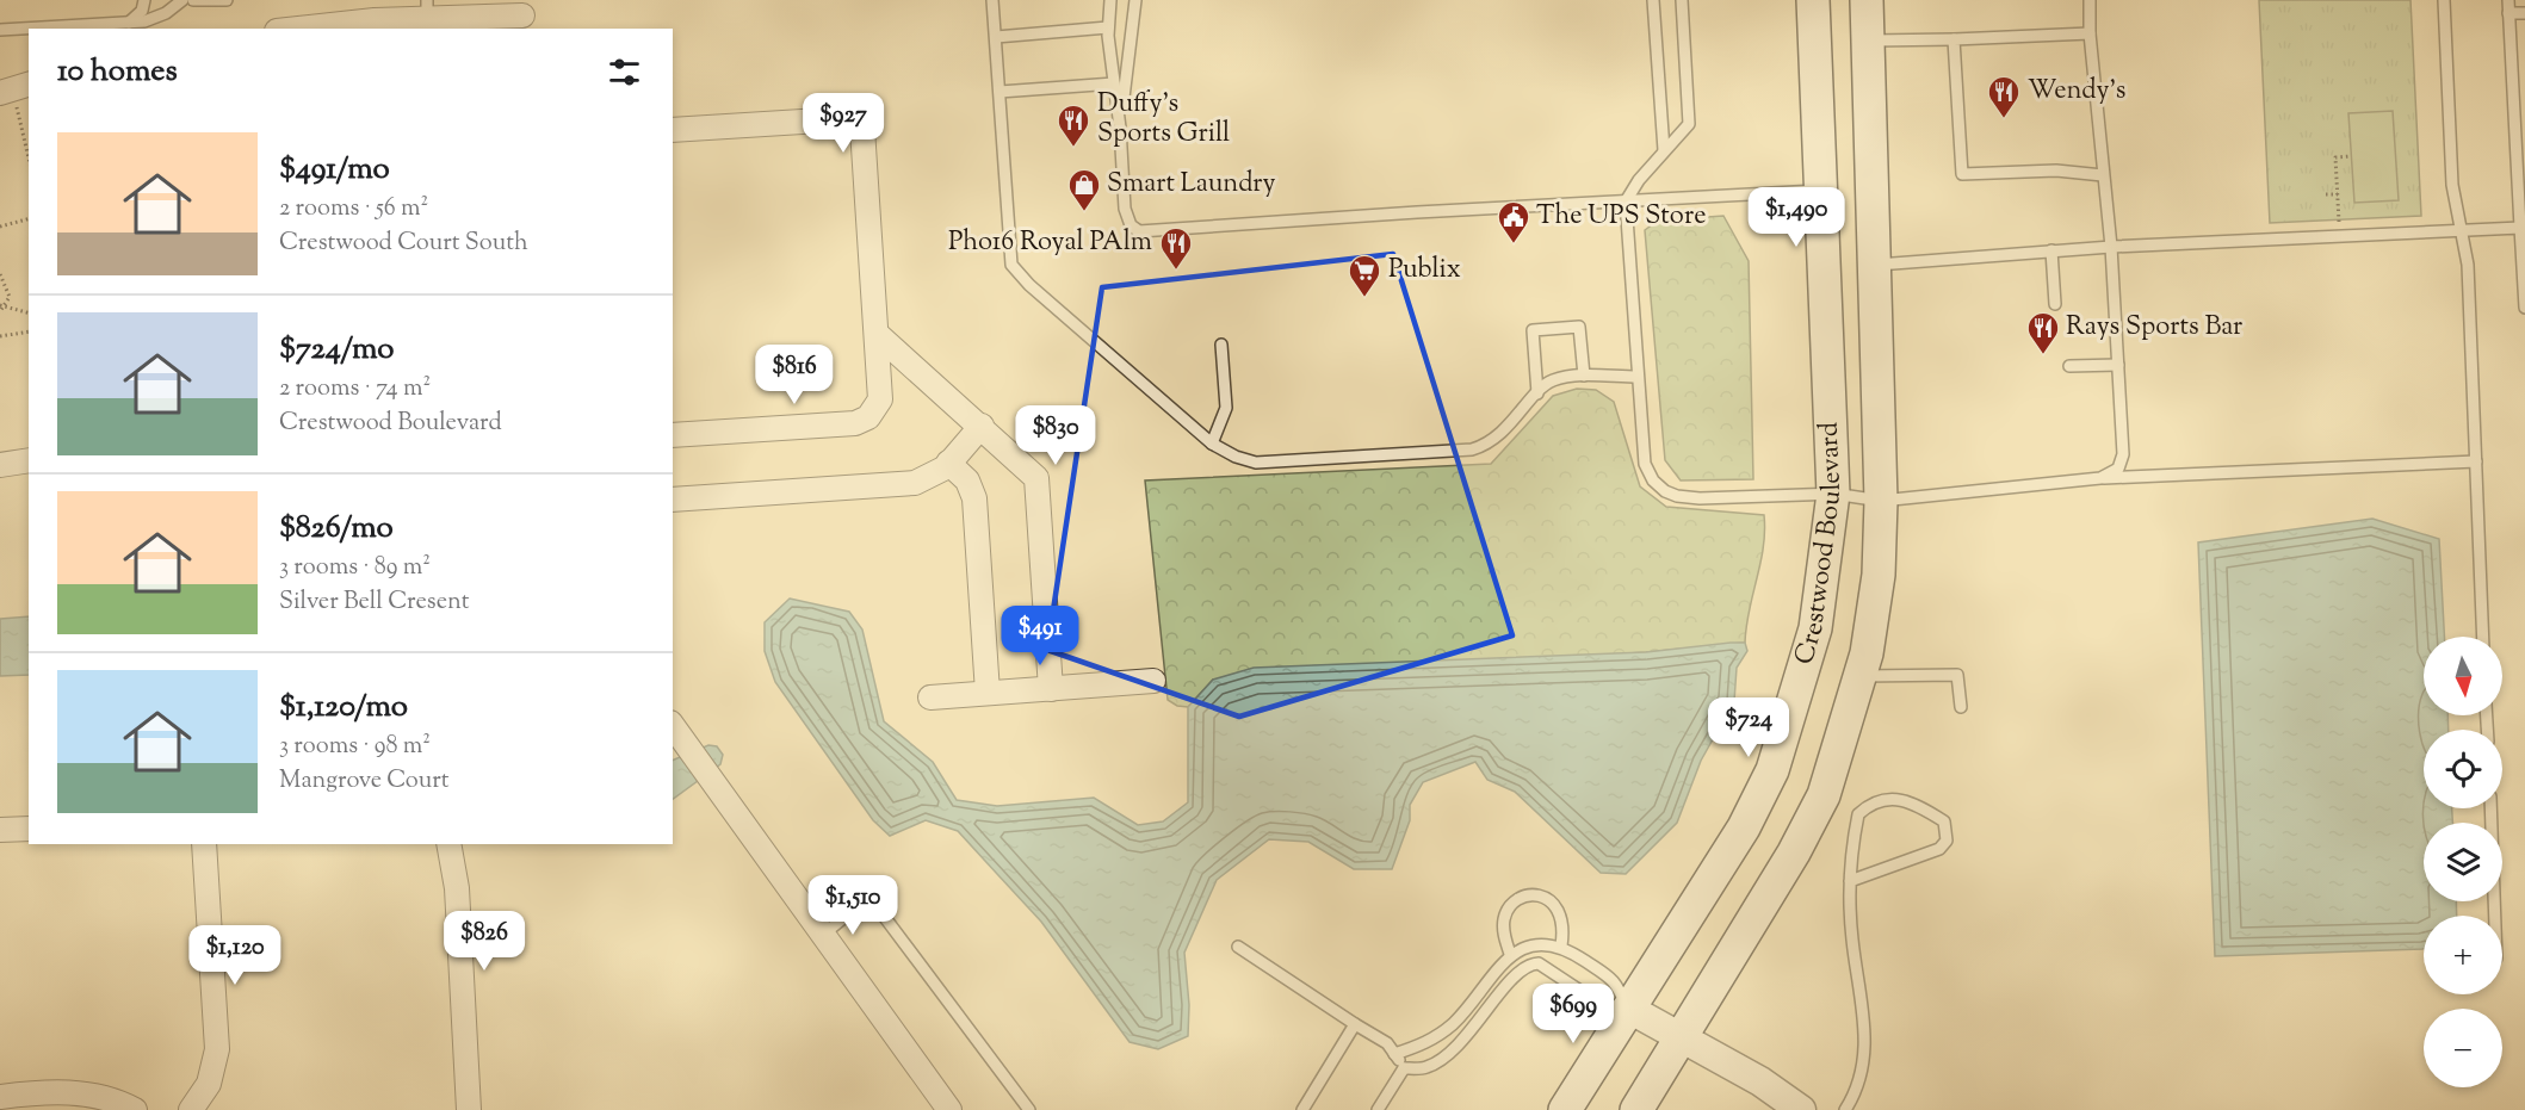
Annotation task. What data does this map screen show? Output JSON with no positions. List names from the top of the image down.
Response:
{
  "streets": {
    "main road": ["Crestwood Boulevard"]
  },
  "places": {
    "restaurant": [
      "Wendy's",
      "Duffy's Sports Grill",
      "Pho16 Royal PAlm",
      "Rays Sports Bar"
    ],
    "shop": ["Smart Laundry"],
    "public building": ["The UPS Store"],
    "supermarket": ["Publix"]
  },
  "north": "bottom",
  "page": {
    "heading": "10 homes",
    "price": [
      "$927",
      "$1,490",
      "$816",
      "$830",
      "$491",
      "$724",
      "$1,510",
      "$826",
      "$1,120",
      "$699"
    ],
    "list": [
      {
        "name": "$491/mo",
        "note": "2 rooms · 56 m² · Crestwood Court South"
      },
      {
        "name": "$724/mo",
        "note": "2 rooms · 74 m² · Crestwood Boulevard"
      },
      {
        "name": "$826/mo",
        "note": "3 rooms · 89 m² · Silver Bell Cresent"
      },
      {
        "name": "$1,120/mo",
        "note": "3 rooms · 98 m² · Mangrove Court"
      }
    ],
    "map_buttons": ["+", "−"]
  }
}
